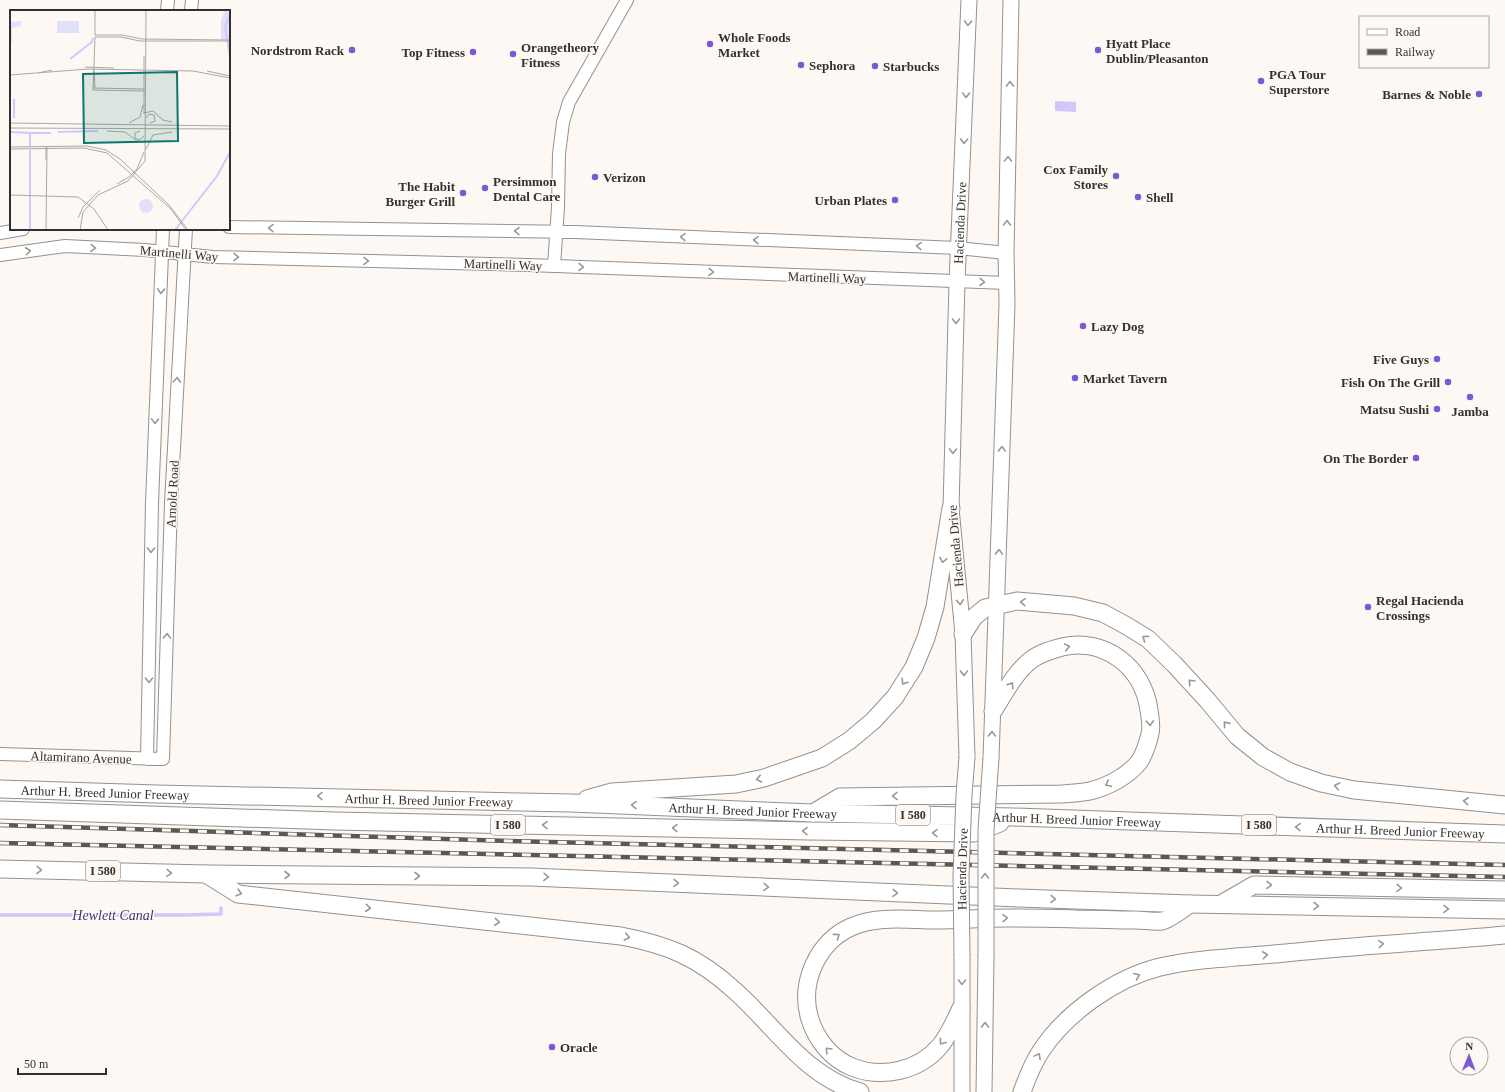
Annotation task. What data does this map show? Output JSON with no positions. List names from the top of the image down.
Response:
{
  "streets": {
    "highway": ["Arthur H. Breed Junior Freeway", "I 580"],
    "main road": ["Hacienda Drive"],
    "street": ["Martinelli Way", "Arnold Road", "Altamirano Avenue"]
  },
  "crossings": [
    ["Hacienda Drive", "Martinelli Way"],
    ["Martinelli Way", "Arnold Road"],
    ["Arnold Road", "Altamirano Avenue"],
    ["Arthur H. Breed Junior Freeway", "I 580"]
  ],
  "water": ["Hewlett Canal"],
  "places": [
    "Whole Foods Market",
    "Nordstrom Rack",
    "Hyatt Place Dublin/Pleasanton",
    "Top Fitness",
    "Orangetheory Fitness",
    "Sephora",
    "Starbucks",
    "PGA Tour Superstore",
    "Barnes & Noble",
    "Cox Family Stores",
    "Verizon",
    "Persimmon Dental Care",
    "The Habit Burger Grill",
    "Shell",
    "Urban Plates",
    "Lazy Dog",
    "Five Guys",
    "Market Tavern",
    "Fish On The Grill",
    "Jamba",
    "Matsu Sushi",
    "On The Border",
    "Regal Hacienda Crossings",
    "Oracle"
  ],
  "legend": ["Road", "Railway"],
  "scale_bar": "50 m",
  "north": "top"
}
